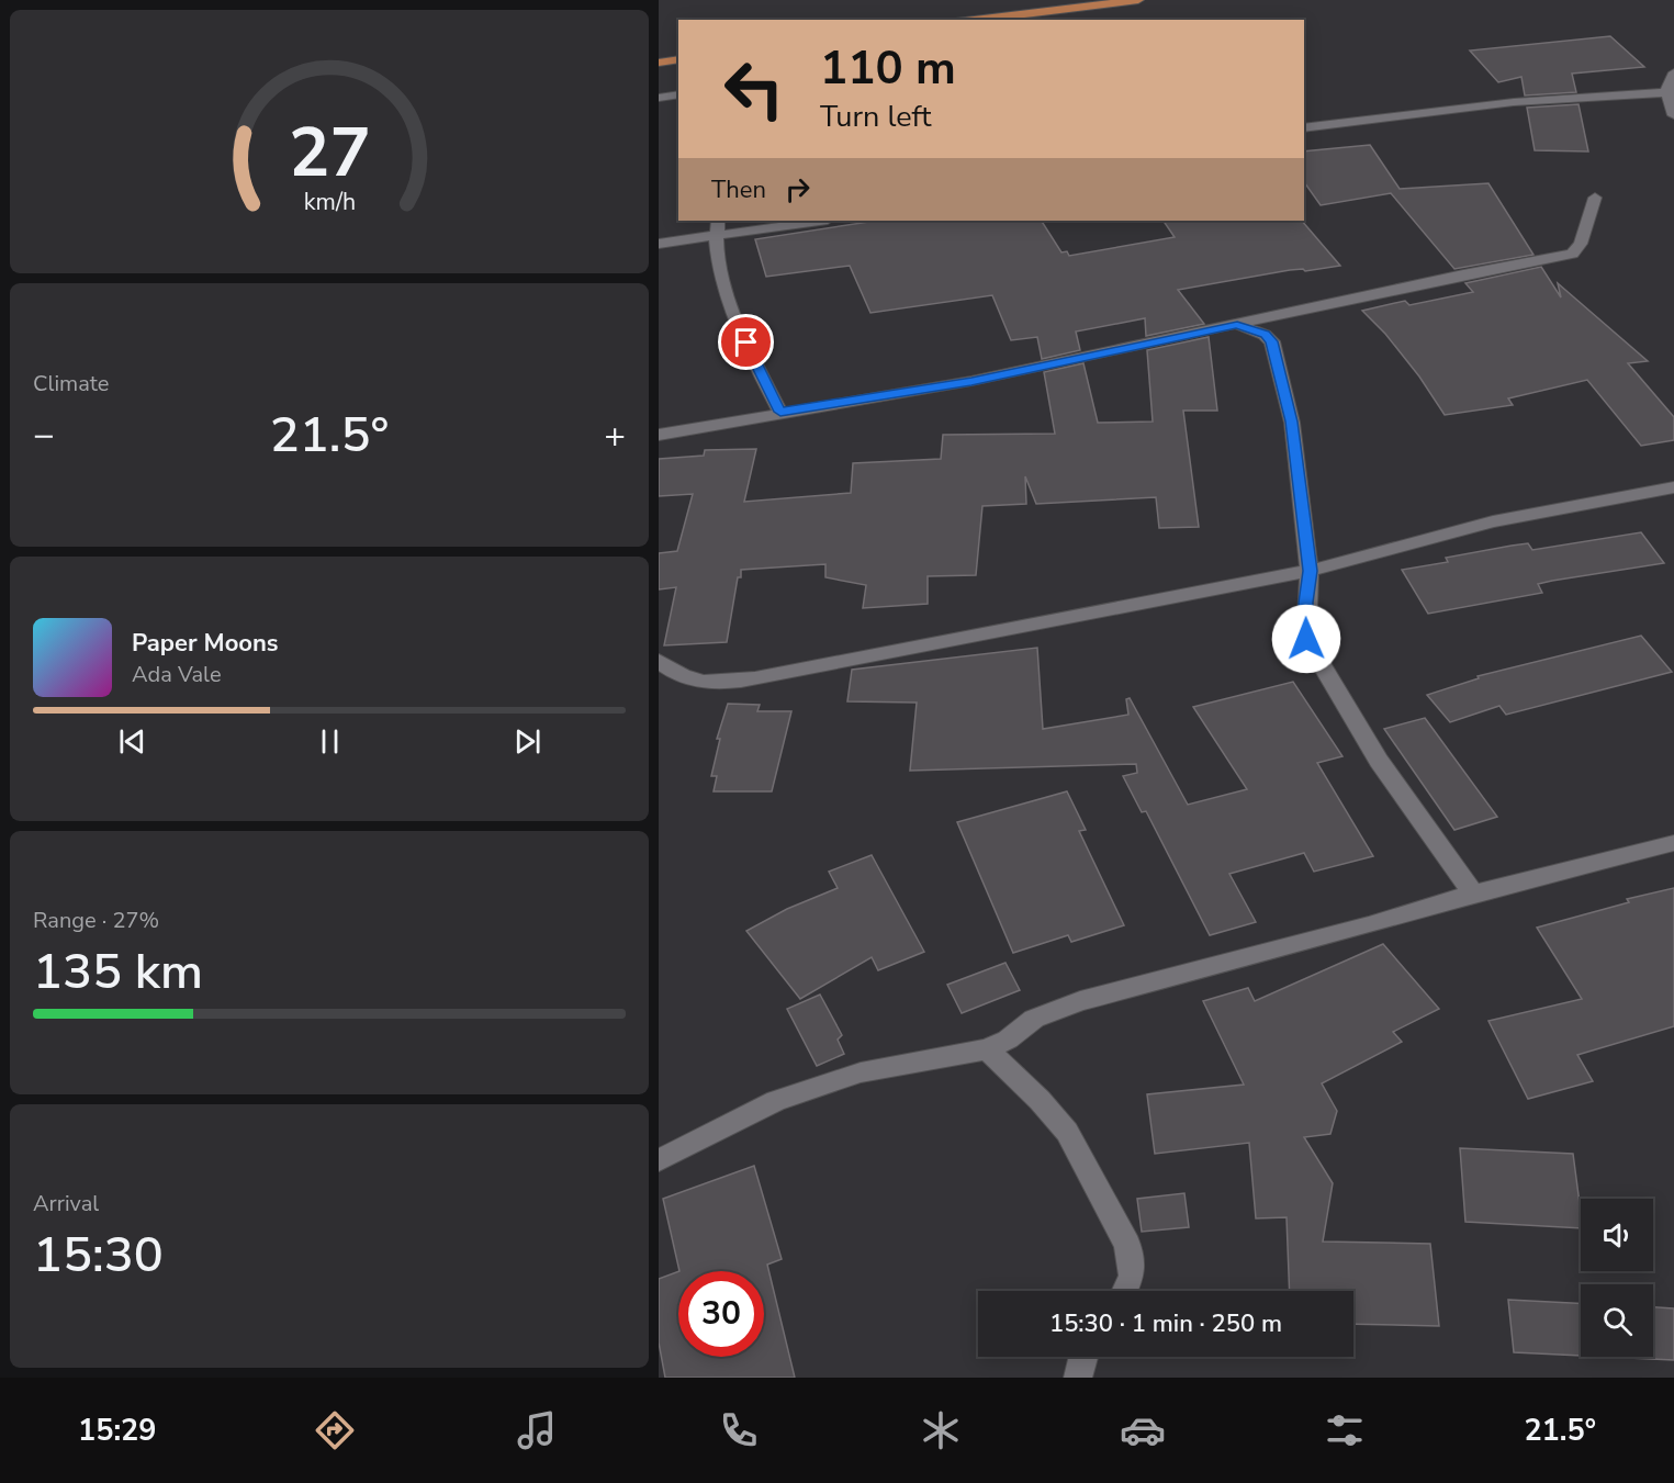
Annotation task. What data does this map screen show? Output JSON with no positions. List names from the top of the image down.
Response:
{
  "page": {
    "turn": ["110 m", "Turn left"],
    "then": "Then",
    "tile": [
      "Climate",
      ["Range · 27%", "135 km"],
      ["Arrival", "15:30"]
    ],
    "heat": ["−", "21.5°", "+"],
    "song": ["Paper Moons", "Ada Vale"],
    "limit": "30",
    "trip": "15:30 · 1 min · 250 m",
    "tabs": ["15:29", "21.5°"],
    "gauge": ["27", "km/h"]
  }
}
